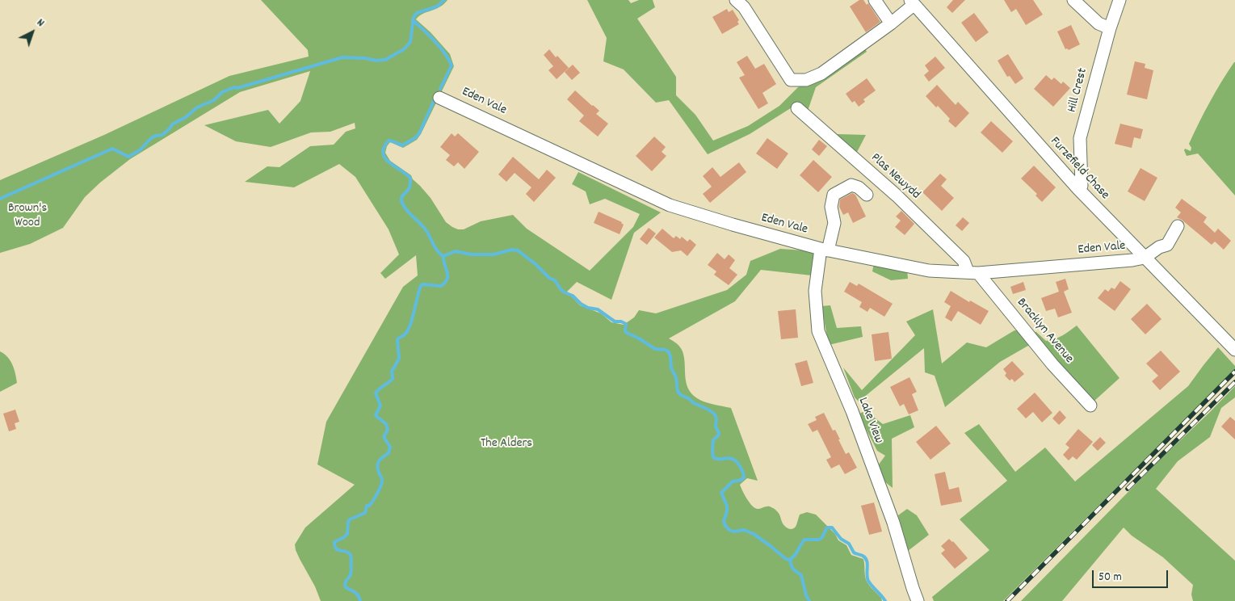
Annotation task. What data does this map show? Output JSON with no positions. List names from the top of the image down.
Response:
{
  "streets": {
    "street": [
      "Hill Crest",
      "Eden Vale",
      "Furzefield Chase",
      "Plas Newydd",
      "Bracklyn Avenue",
      "Lake View"
    ]
  },
  "crossings": [
    ["Hill Crest", "Furzefield Chase"],
    ["Eden Vale", "Furzefield Chase"],
    ["Eden Vale", "Plas Newydd"],
    ["Eden Vale", "Bracklyn Avenue"],
    ["Eden Vale", "Lake View"],
    ["Plas Newydd", "Bracklyn Avenue"]
  ],
  "parks": ["Brown's Wood", "The Alders"],
  "scale_bar": "50 m",
  "north": "top right"
}
